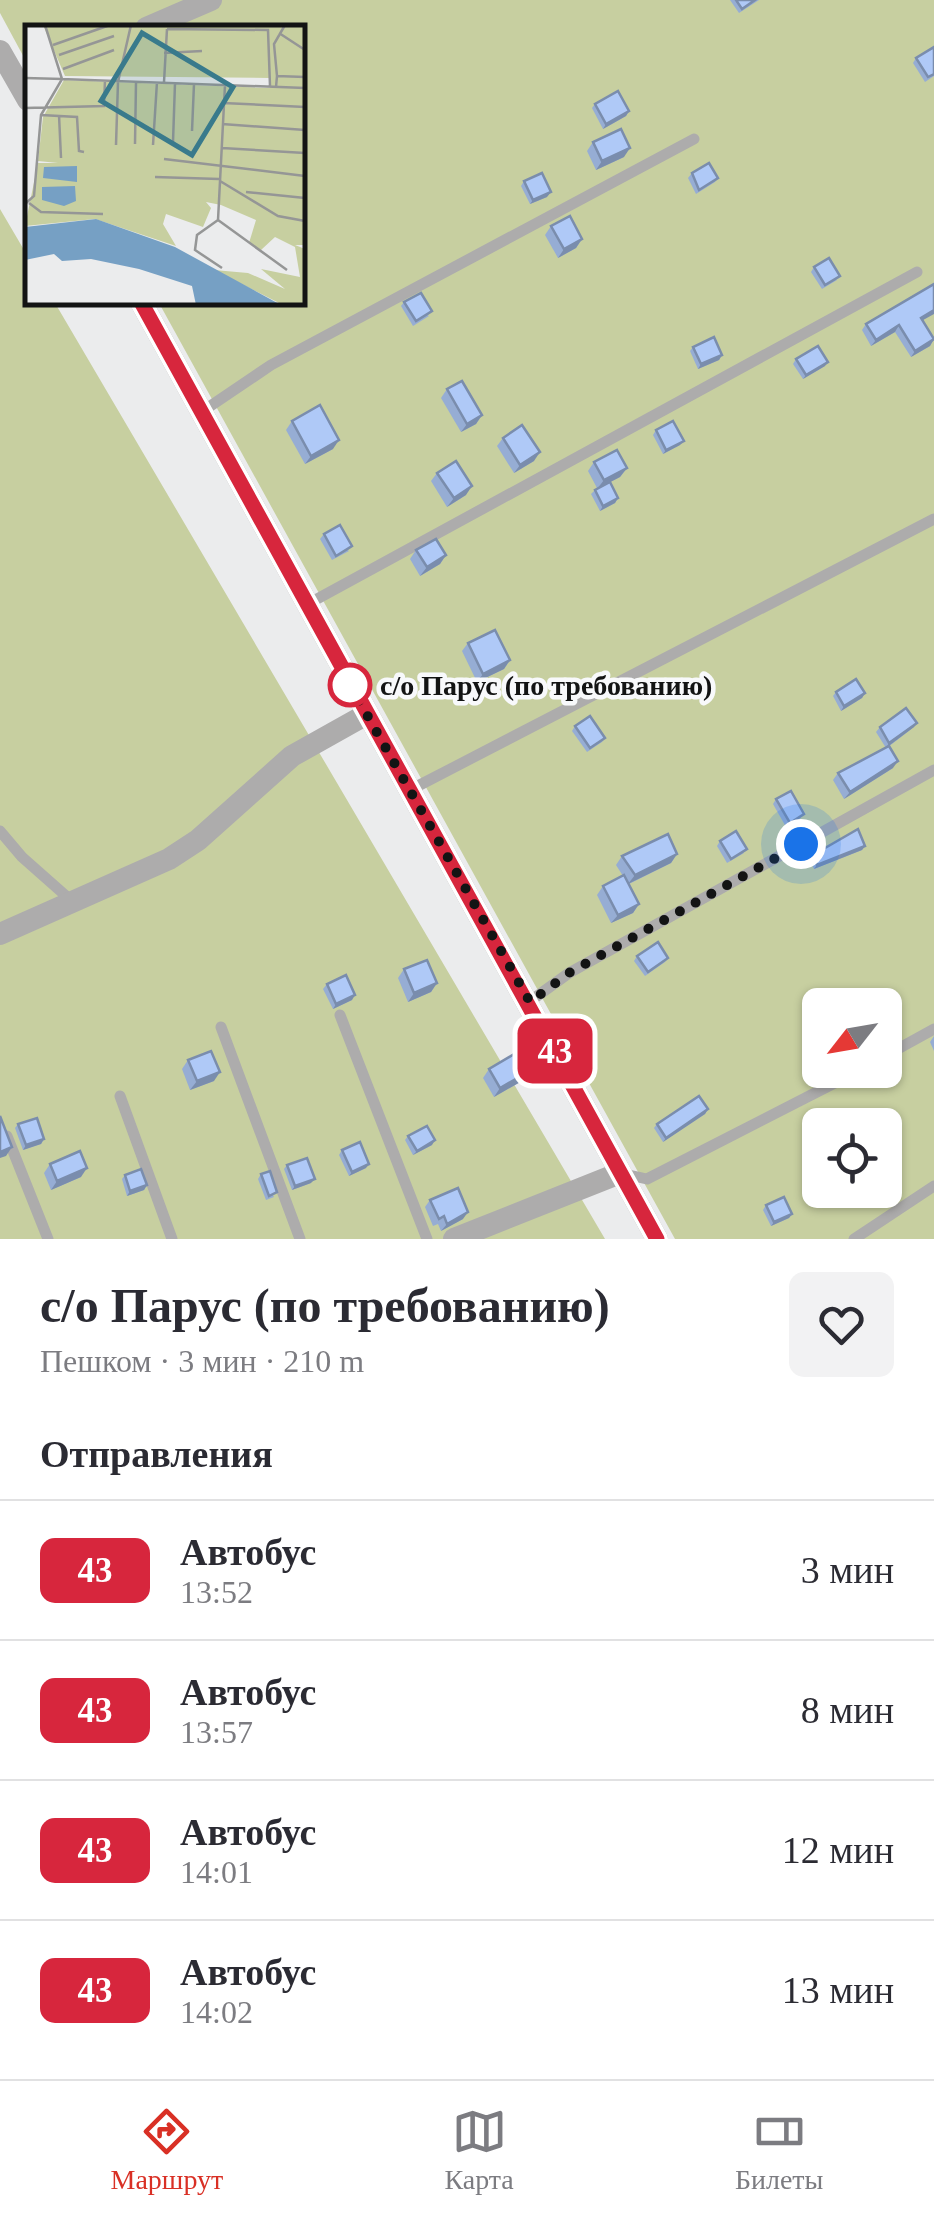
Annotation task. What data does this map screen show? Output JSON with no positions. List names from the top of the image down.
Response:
{
  "places": ["с/о Парус (по требованию)"],
  "lines": ["bus line 43"],
  "north": "bottom left",
  "page": {
    "on_map": "43",
    "heading": [
      ["с/о Парус (по требованию)", "Пешком · 3 мин · 210 m"],
      "Отправления"
    ],
    "list": [
      {
        "mark": "43",
        "name": "Автобус",
        "note": "13:52",
        "value": "3 мин"
      },
      {
        "mark": "43",
        "name": "Автобус",
        "note": "13:57",
        "value": "8 мин"
      },
      {
        "mark": "43",
        "name": "Автобус",
        "note": "14:01",
        "value": "12 мин"
      },
      {
        "mark": "43",
        "name": "Автобус",
        "note": "14:02",
        "value": "13 мин"
      }
    ],
    "tabs": ["Маршрут", "Карта", "Билеты"]
  }
}
